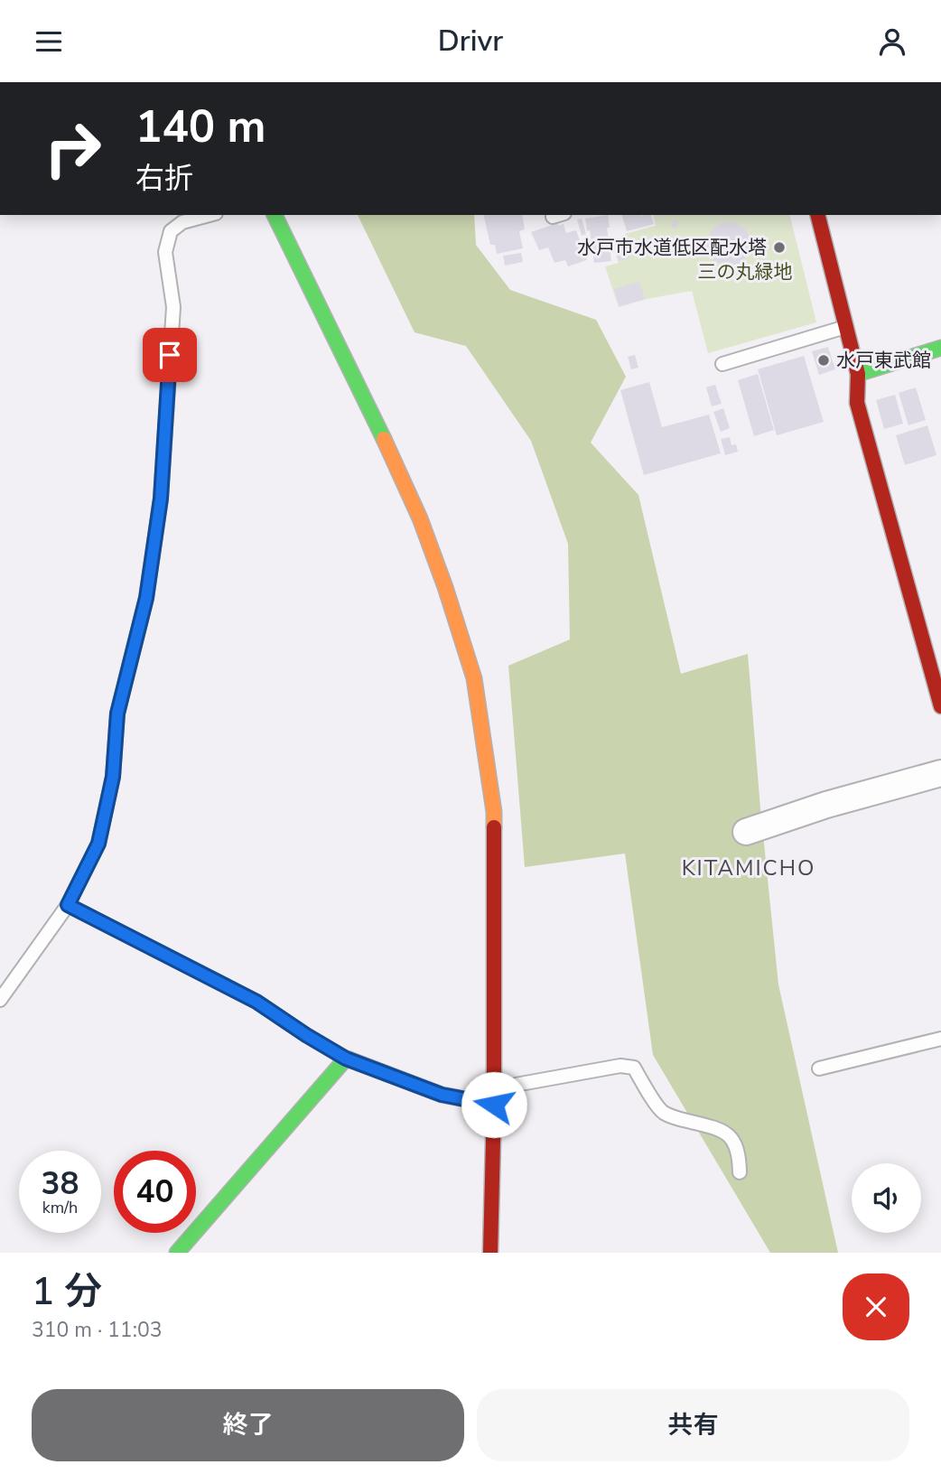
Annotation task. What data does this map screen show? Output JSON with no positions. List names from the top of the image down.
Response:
{
  "districts": ["KITAMICHO"],
  "parks": ["三の丸緑地"],
  "places": ["水戸市水道低区配水塔", "水戸東武館"],
  "page": {
    "header": "Drivr",
    "turn": ["140 m", "右折"],
    "speed": "38 km/h",
    "limit": "40",
    "heading": ["1 分", "310 m · 11:03"],
    "buttons": ["終了", "共有"]
  }
}
